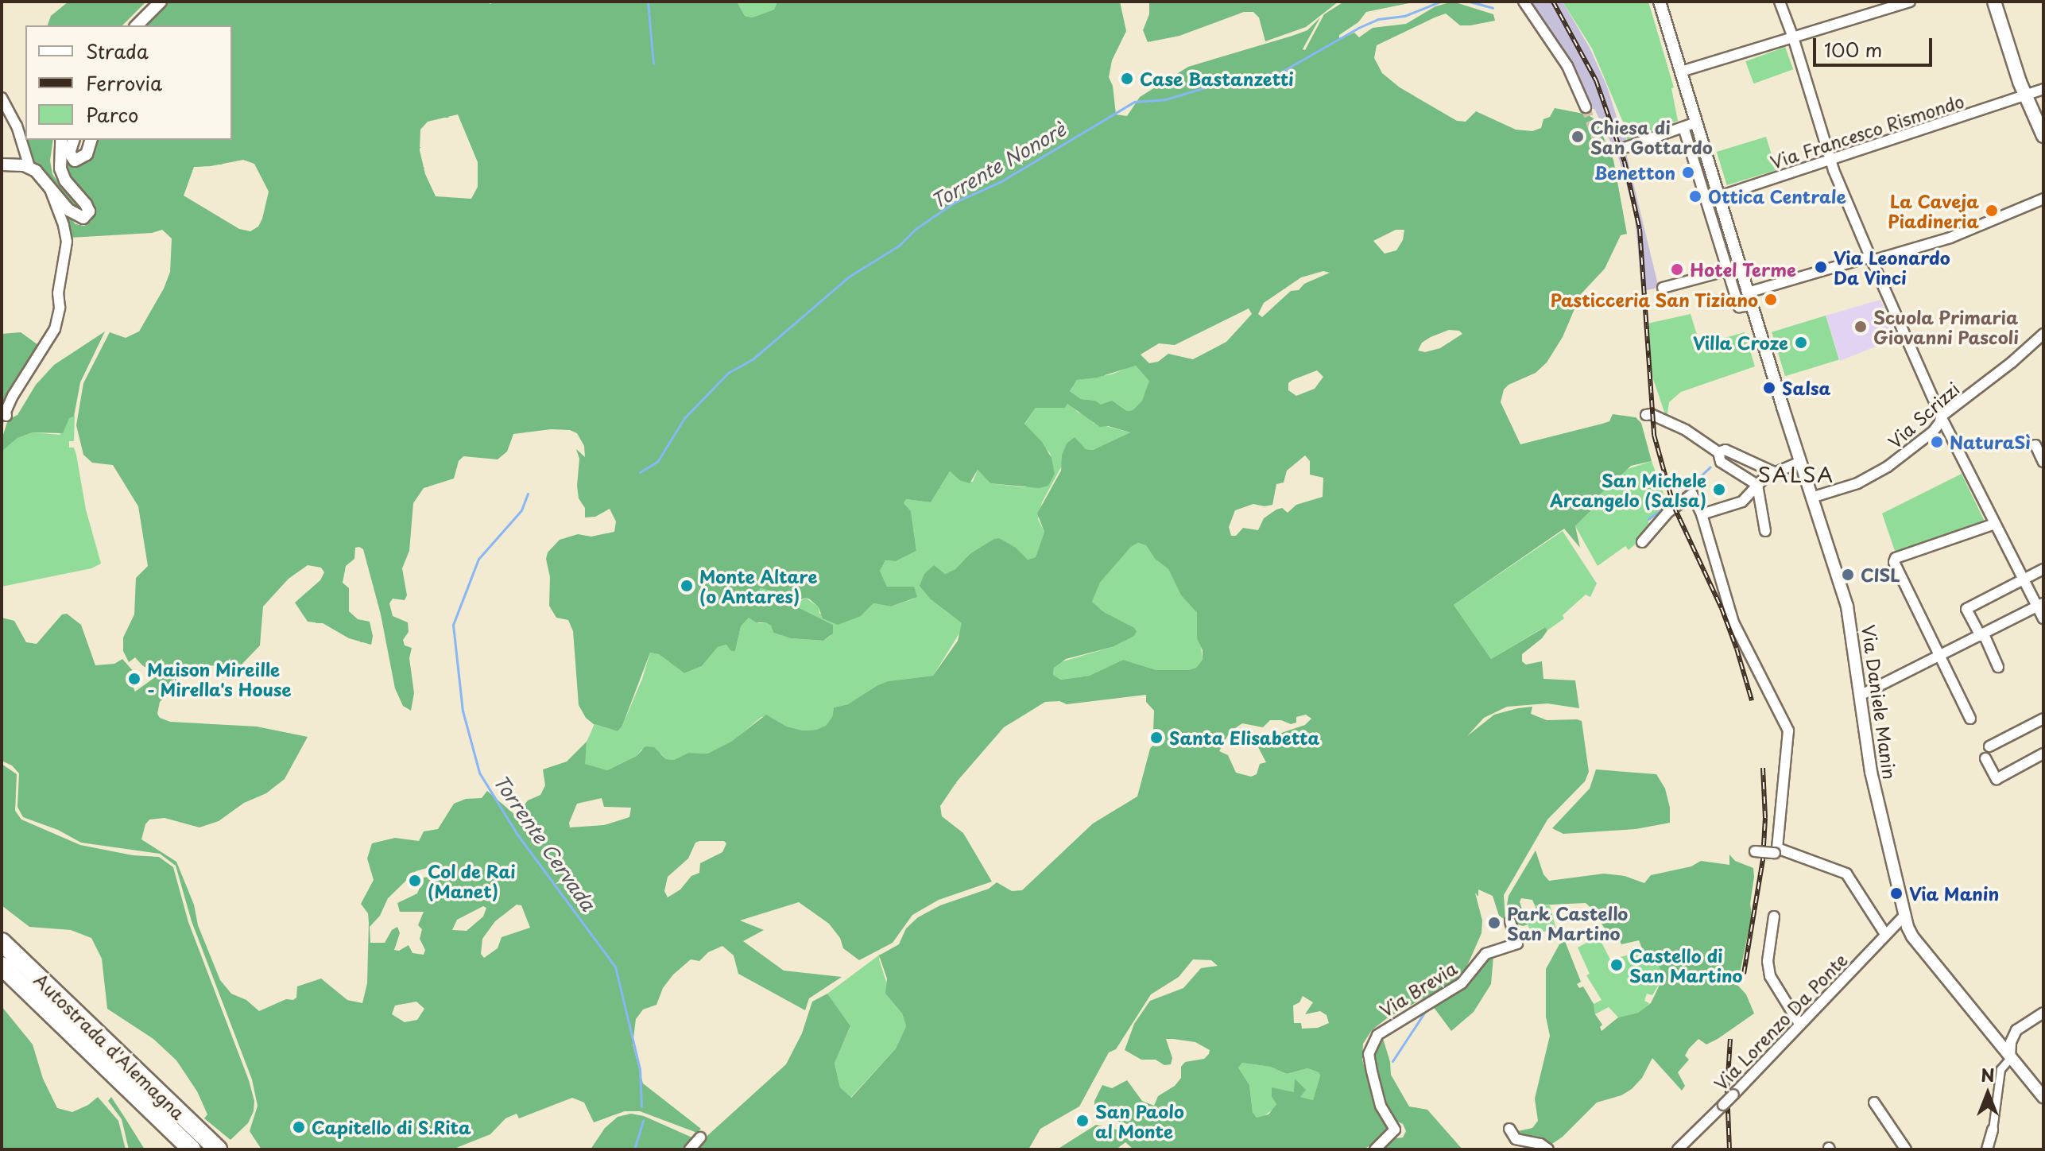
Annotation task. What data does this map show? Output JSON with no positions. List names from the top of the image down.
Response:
{
  "streets": {
    "highway": ["Autostrada d'Alemagna"],
    "street": [
      "Via Francesco Rismondo",
      "Via Scrizzi",
      "Via Daniele Manin",
      "Via Brevia",
      "Via Lorenzo Da Ponte"
    ]
  },
  "crossings": [
    ["Via Francesco Rismondo", "Via Daniele Manin"],
    ["Via Scrizzi", "Via Daniele Manin"],
    ["Via Daniele Manin", "Via Lorenzo Da Ponte"]
  ],
  "districts": ["SALSA"],
  "water": ["Torrente Nonorè", "Torrente Cervada"],
  "places": [
    "Case Bastanzetti",
    "Chiesa di San Gottardo",
    "Benetton",
    "Ottica Centrale",
    "La Caveja Piadineria",
    "Via Leonardo Da Vinci",
    "Hotel Terme",
    "Pasticceria San Tiziano",
    "Scuola Primaria Giovanni Pascoli",
    "Villa Croze",
    "Salsa",
    "NaturaSì",
    "San Michele Arcangelo (Salsa)",
    "CISL",
    "Monte Altare (o Antares)",
    "Maison Mireille - Mirella's House",
    "Santa Elisabetta",
    "Col de Rai (Manet)",
    "Via Manin",
    "Park Castello San Martino",
    "Castello di San Martino",
    "San Paolo al Monte",
    "Capitello di S.Rita"
  ],
  "legend": ["Strada", "Ferrovia", "Parco"],
  "scale_bar": "100 m",
  "north": "top"
}
